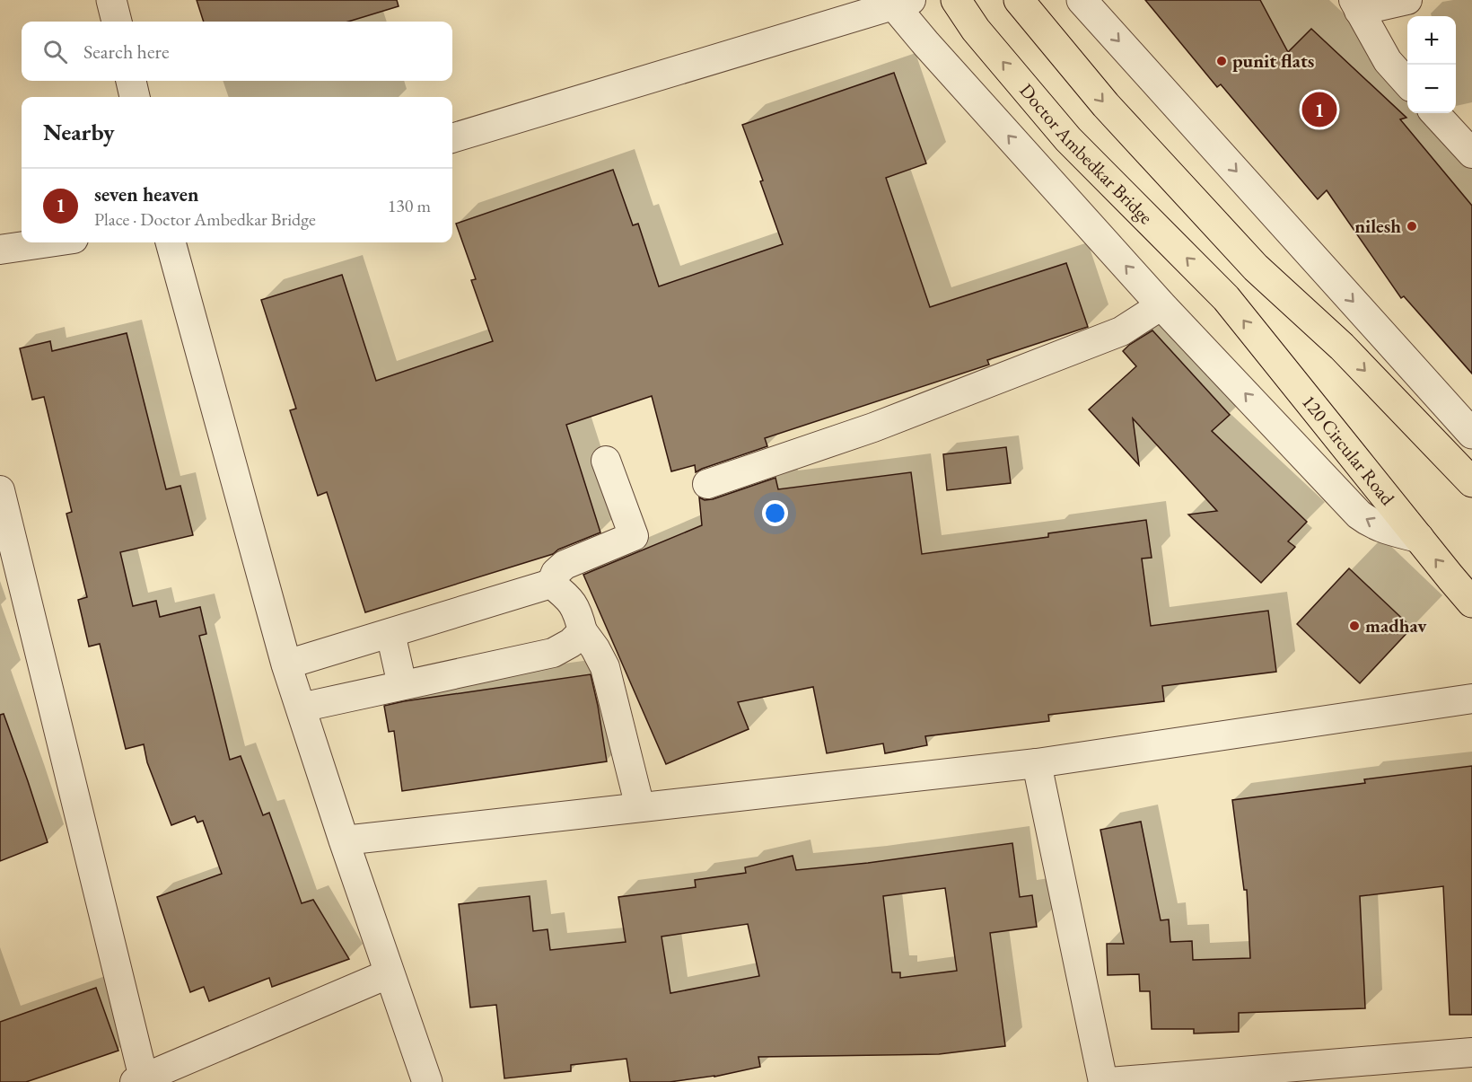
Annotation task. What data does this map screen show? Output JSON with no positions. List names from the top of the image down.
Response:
{
  "streets": {
    "main road": ["Doctor Ambedkar Bridge", "120 Circular Road"]
  },
  "crossings": [
    ["Doctor Ambedkar Bridge", "120 Circular Road"]
  ],
  "places": ["punit flats", "nilesh", "madhav"],
  "page": {
    "map_buttons": ["+", "−"],
    "search": "Search here",
    "pins": "1",
    "heading": "Nearby",
    "list": [
      {
        "mark": "1",
        "name": "seven heaven",
        "note": "Place · Doctor Ambedkar Bridge",
        "value": "130 m"
      }
    ]
  }
}
